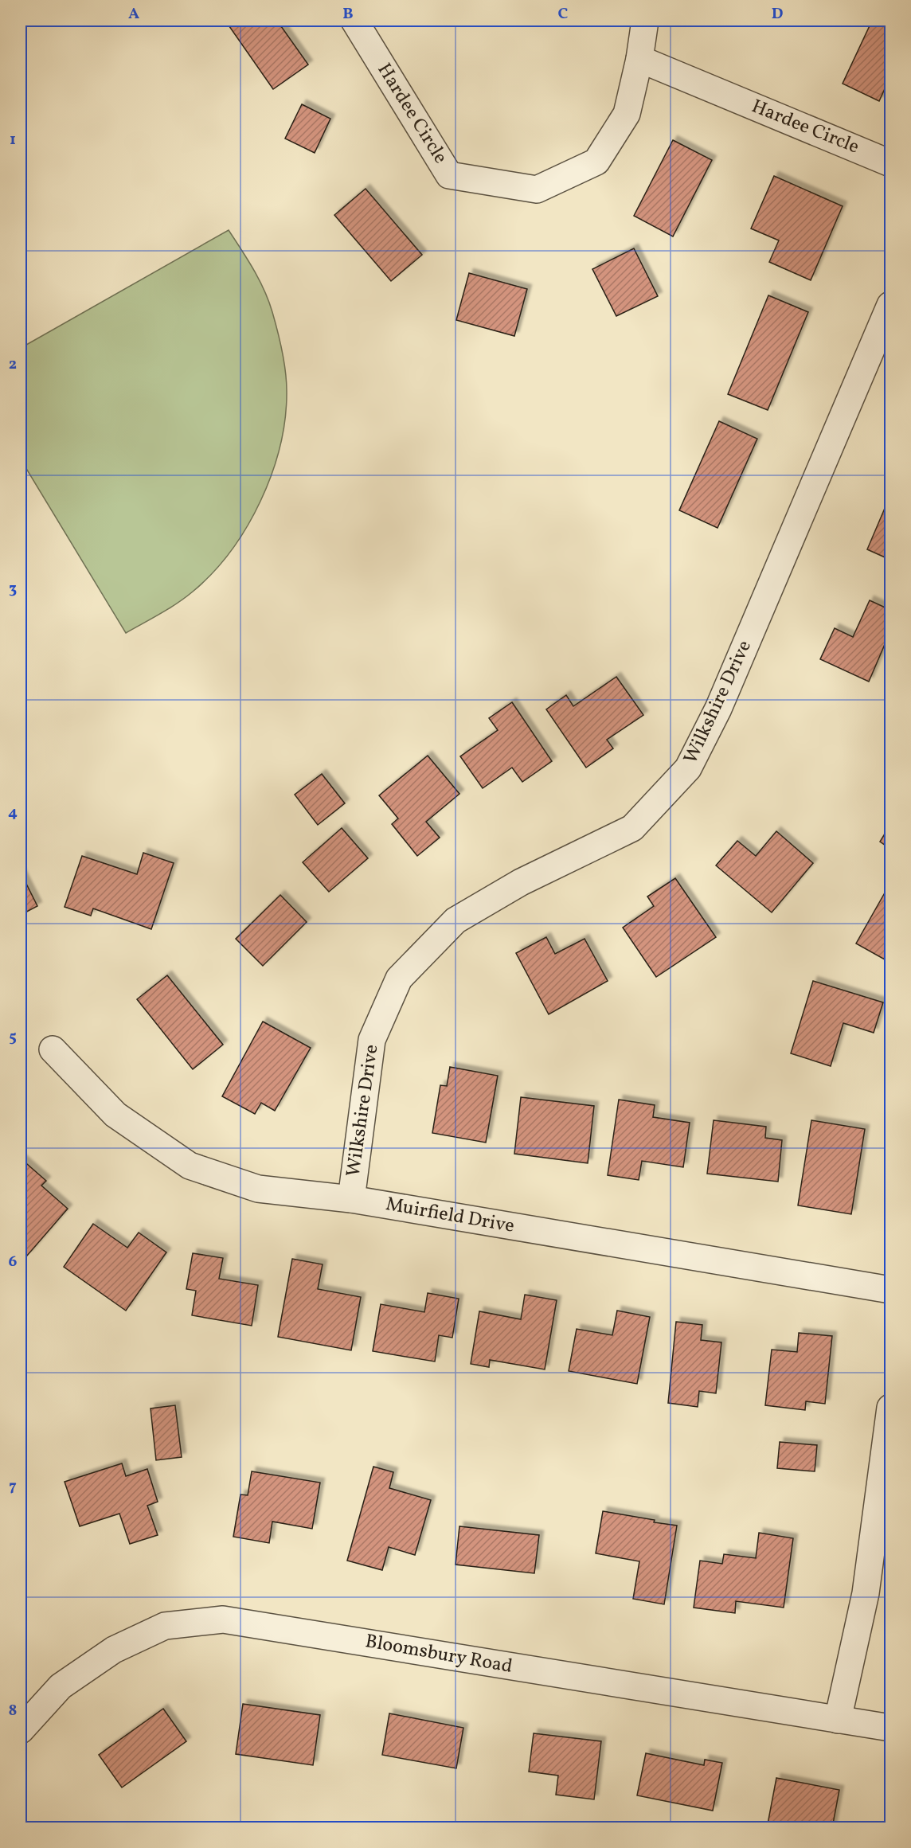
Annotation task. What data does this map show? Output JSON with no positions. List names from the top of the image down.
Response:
{
  "streets": {
    "street": [
      "Hardee Circle",
      "Wilkshire Drive",
      "Muirfield Drive",
      "Bloomsbury Road"
    ]
  },
  "crossings": [
    ["Wilkshire Drive", "Muirfield Drive"]
  ],
  "grid": {
    "columns": [
      "A",
      "B",
      "C",
      "D"
    ],
    "rows": [
      "1",
      "2",
      "3",
      "4",
      "5",
      "6",
      "7",
      "8"
    ]
  }
}
